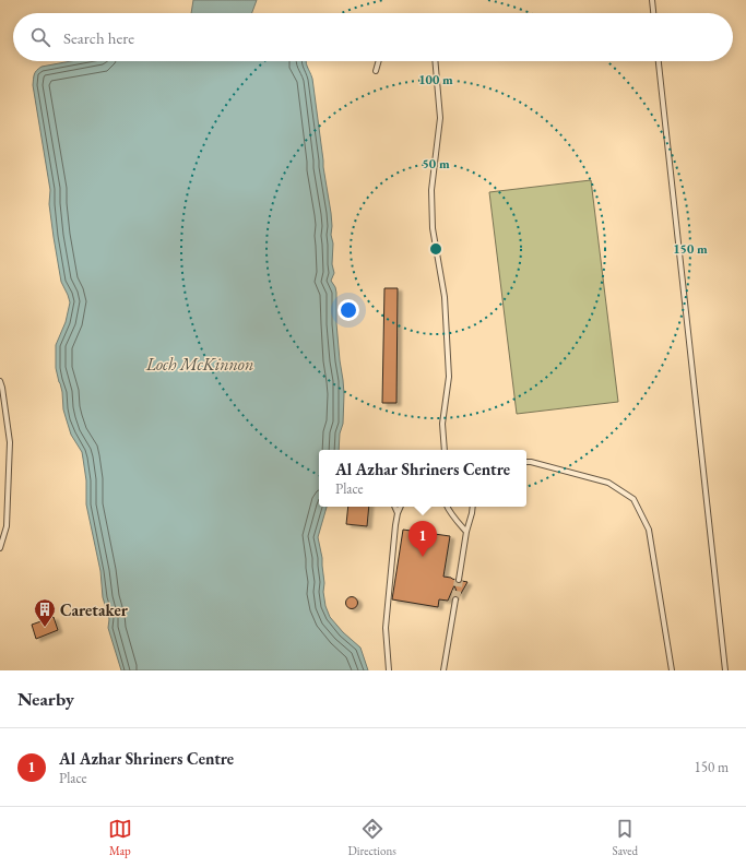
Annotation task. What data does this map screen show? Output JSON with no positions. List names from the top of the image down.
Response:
{
  "water": ["Loch McKinnon"],
  "places": {
    "building": ["Caretaker"]
  },
  "page": {
    "search": "Search here",
    "popup": ["Al Azhar Shriners Centre", "Place"],
    "pins": "1",
    "heading": "Nearby",
    "list": [
      {
        "mark": "1",
        "name": "Al Azhar Shriners Centre",
        "note": "Place",
        "value": "150 m"
      }
    ],
    "nav": ["Map", "Directions", "Saved"]
  },
  "rings": ["100 m", "50 m", "150 m"]
}
